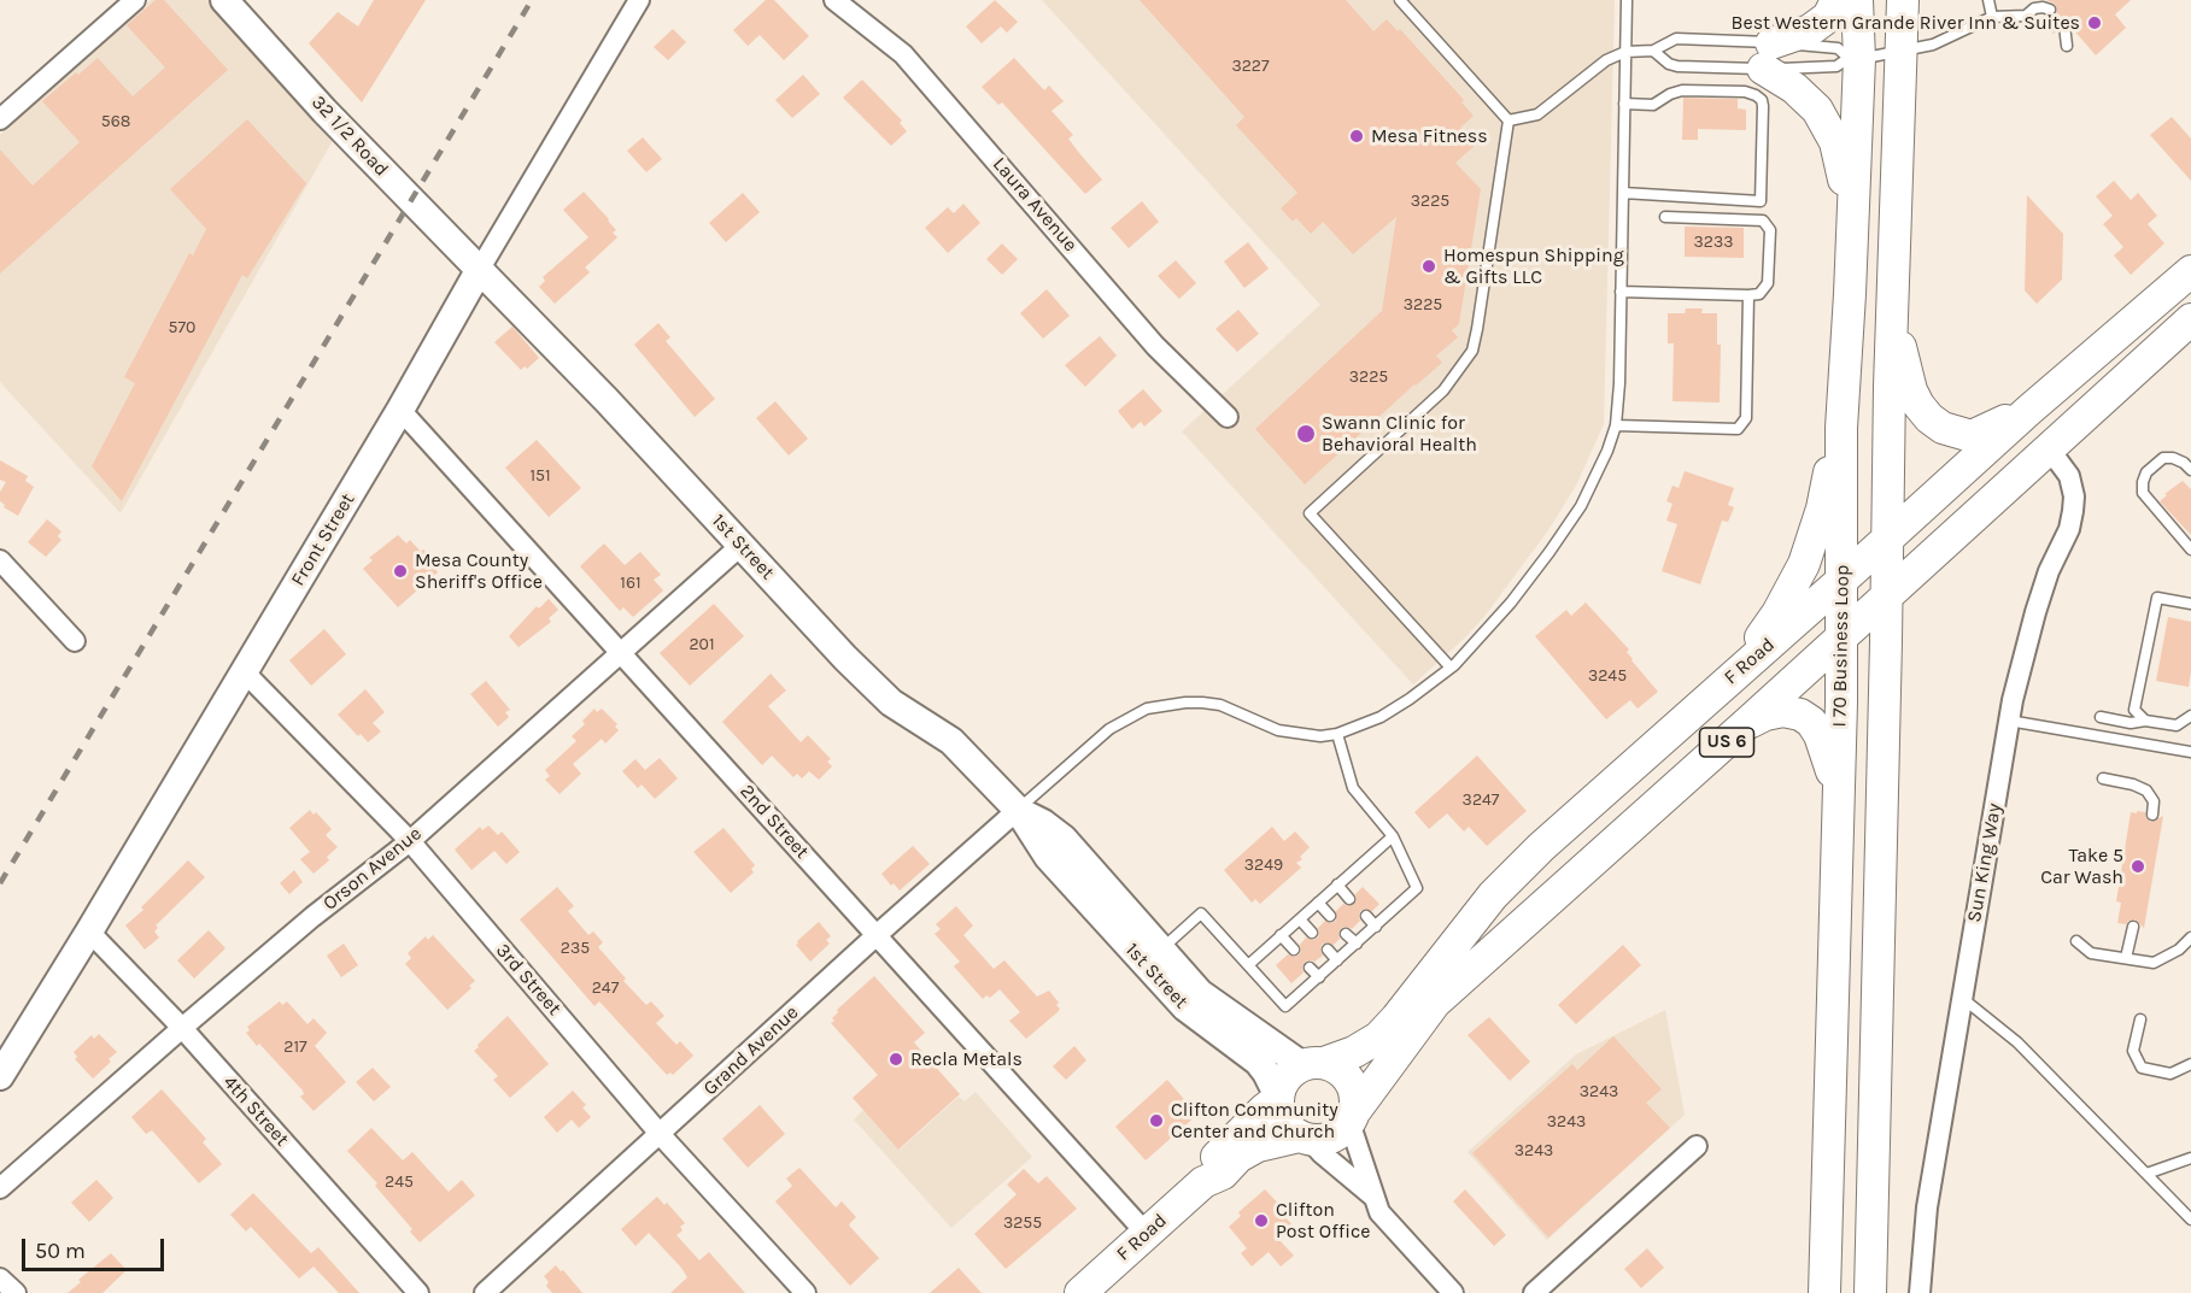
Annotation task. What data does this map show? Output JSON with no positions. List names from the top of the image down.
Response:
{
  "streets": {
    "main road": ["I 70 Business Loop", "F Road", "US 6"],
    "street": [
      "32 1/2 Road",
      "Laura Avenue",
      "Front Street",
      "1st Street",
      "2nd Street",
      "Sun King Way",
      "Orson Avenue",
      "3rd Street",
      "Grand Avenue",
      "4th Street"
    ]
  },
  "crossings": [
    ["32 1/2 Road", "Front Street"],
    ["32 1/2 Road", "1st Street"],
    ["Front Street", "1st Street"],
    ["Front Street", "2nd Street"],
    ["Front Street", "3rd Street"],
    ["Front Street", "4th Street"],
    ["1st Street", "F Road"],
    ["1st Street", "US 6"],
    ["1st Street", "Orson Avenue"],
    ["1st Street", "Grand Avenue"],
    ["I 70 Business Loop", "F Road"],
    ["I 70 Business Loop", "US 6"],
    ["F Road", "US 6"],
    ["F Road", "2nd Street"],
    ["US 6", "Sun King Way"],
    ["2nd Street", "Orson Avenue"],
    ["2nd Street", "Grand Avenue"],
    ["Orson Avenue", "3rd Street"],
    ["Orson Avenue", "4th Street"],
    ["3rd Street", "Grand Avenue"]
  ],
  "places": [
    "Best Western Grande River Inn & Suites",
    "Mesa Fitness",
    "Homespun Shipping & Gifts LLC",
    "Swann Clinic for Behavioral Health",
    "Mesa County Sheriff's Office",
    "Take 5 Car Wash",
    "Recla Metals",
    "Clifton Community Center and Church",
    "Clifton Post Office"
  ],
  "house_numbers": [
    "3227",
    "568",
    "3225",
    "3233",
    "3225",
    "570",
    "3225",
    "151",
    "161",
    "201",
    "3245",
    "3247",
    "3249",
    "235",
    "247",
    "217",
    "3243",
    "3243",
    "3243",
    "245",
    "3255"
  ],
  "scale_bar": "50 m"
}
